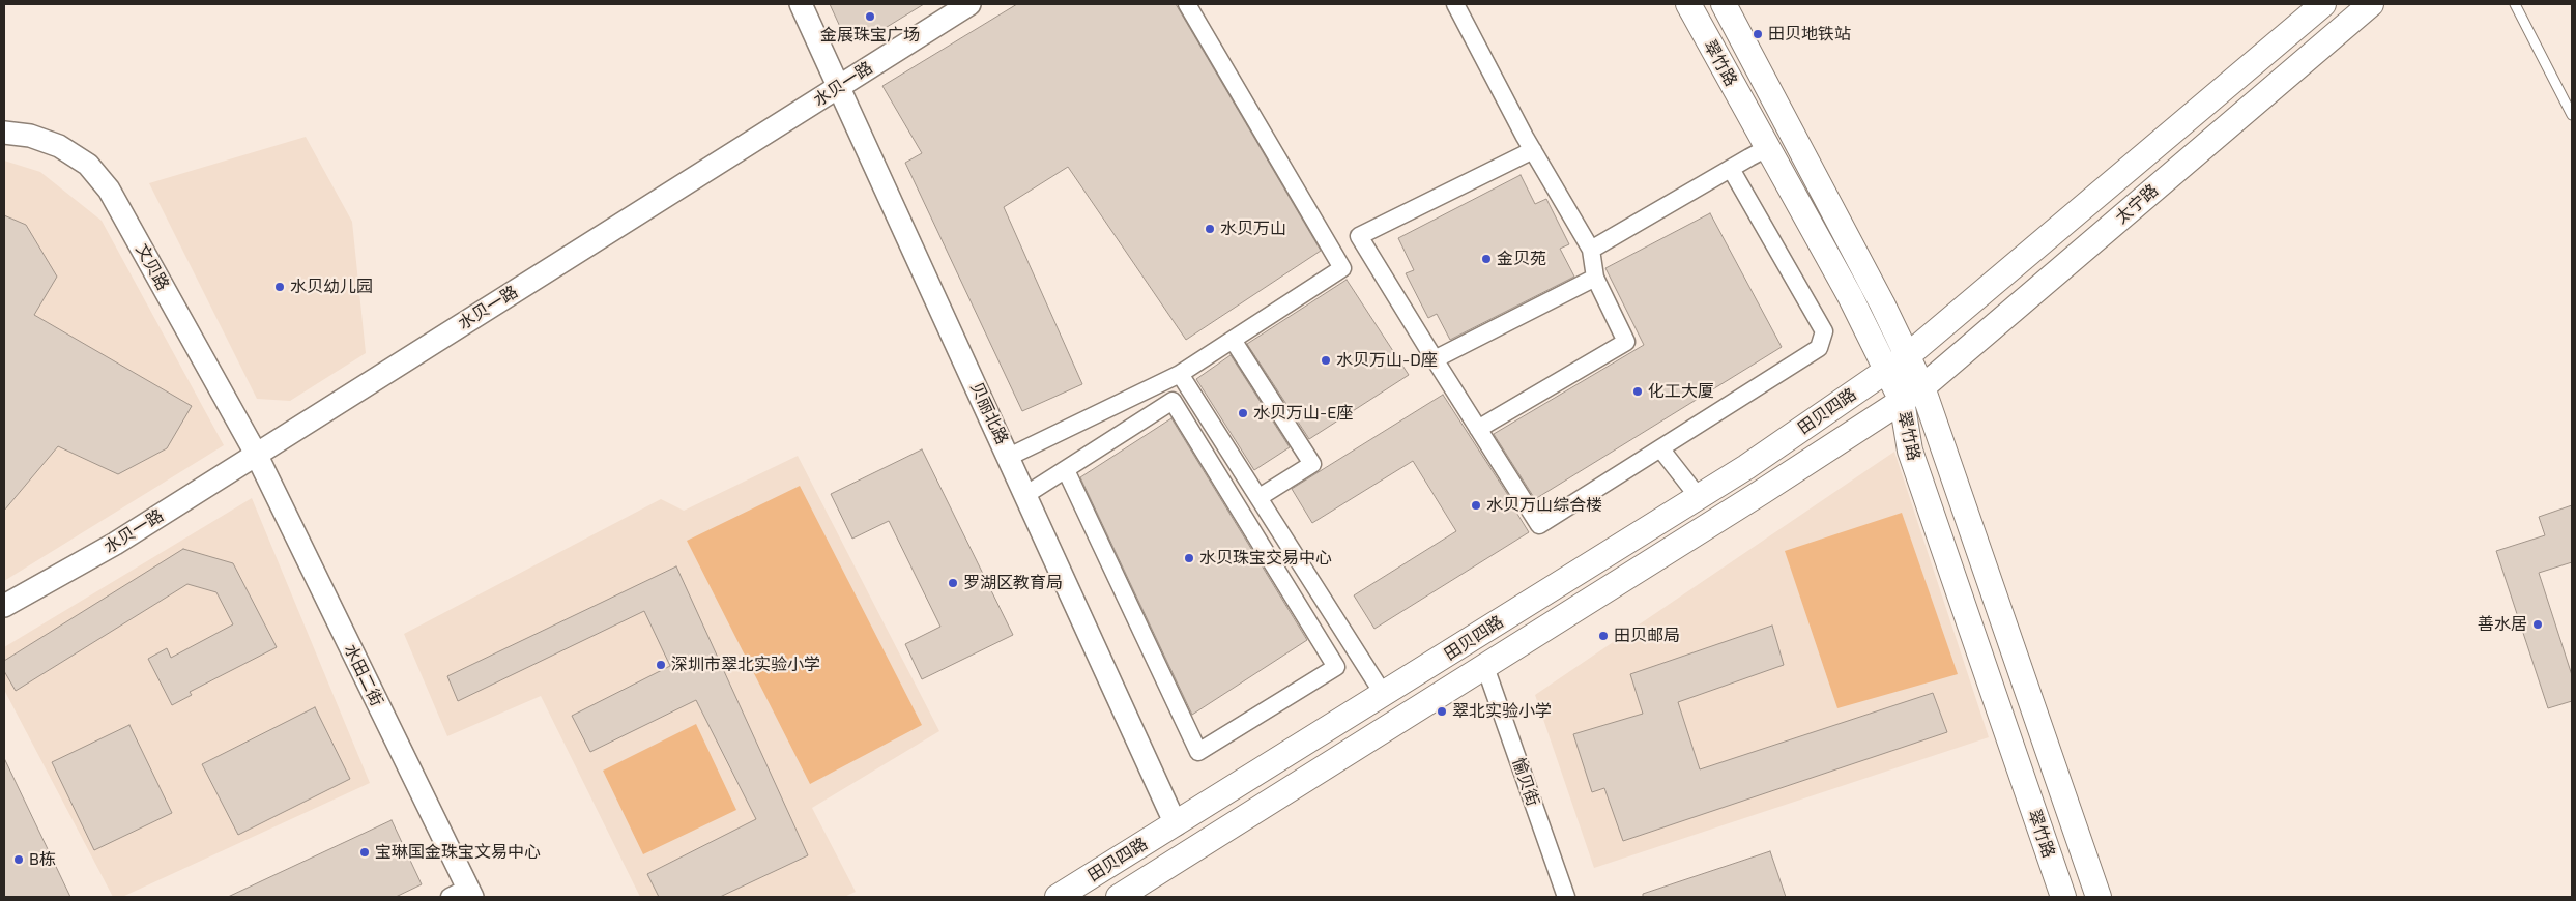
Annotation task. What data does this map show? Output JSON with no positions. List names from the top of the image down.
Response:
{
  "streets": {
    "main road": ["翠竹路", "太宁路", "田贝四路"],
    "street": [
      "水贝一路",
      "文贝路",
      "贝丽北路",
      "水田二街",
      "愉贝街"
    ]
  },
  "crossings": [
    ["翠竹路", "太宁路"],
    ["翠竹路", "田贝四路"],
    ["水贝一路", "文贝路"],
    ["水贝一路", "贝丽北路"],
    ["水贝一路", "水田二街"],
    ["太宁路", "田贝四路"],
    ["文贝路", "水田二街"],
    ["田贝四路", "贝丽北路"],
    ["田贝四路", "愉贝街"]
  ],
  "places": [
    "金展珠宝广场",
    "田贝地铁站",
    "水贝万山",
    "金贝苑",
    "水贝幼儿园",
    "水贝万山-D座",
    "化工大厦",
    "水贝万山-E座",
    "水贝万山综合楼",
    "水贝珠宝交易中心",
    "罗湖区教育局",
    "善水居",
    "田贝邮局",
    "深圳市翠北实验小学",
    "翠北实验小学",
    "宝琳国金珠宝文易中心",
    "B栋"
  ]
}
